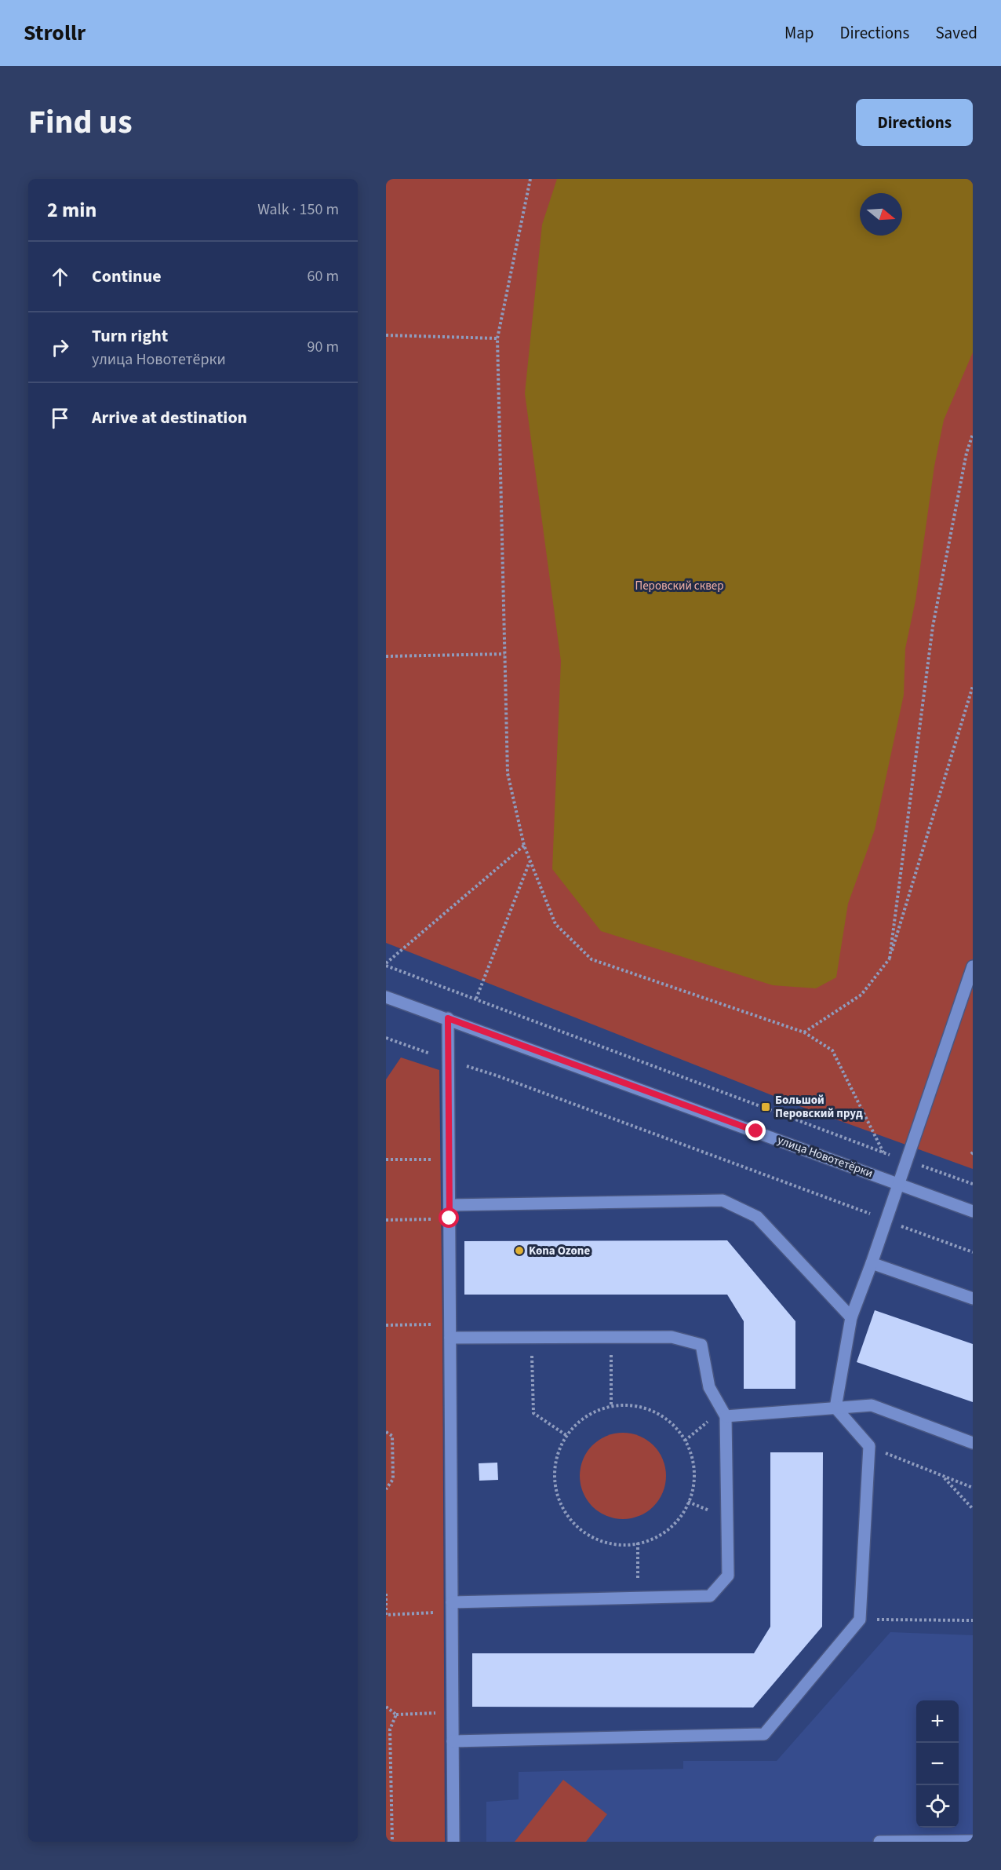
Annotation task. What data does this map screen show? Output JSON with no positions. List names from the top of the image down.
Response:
{
  "streets": {
    "street": ["улица Новотетёрки"]
  },
  "parks": ["Перовский сквер"],
  "places": {
    "transit": ["Большой Перовский пруд"],
    "other": ["Kona Ozone"]
  },
  "north": "right",
  "page": {
    "header": "Strollr",
    "nav": ["Map", "Directions", "Saved"],
    "title": "Find us",
    "buttons": "Directions",
    "heading": ["2 min", "Walk · 150 m"],
    "list": [
      ["Continue", "60 m"],
      ["Turn right", "улица Новотетёрки", "90 m"],
      "Arrive at destination"
    ],
    "map_buttons": ["+", "−"]
  }
}
